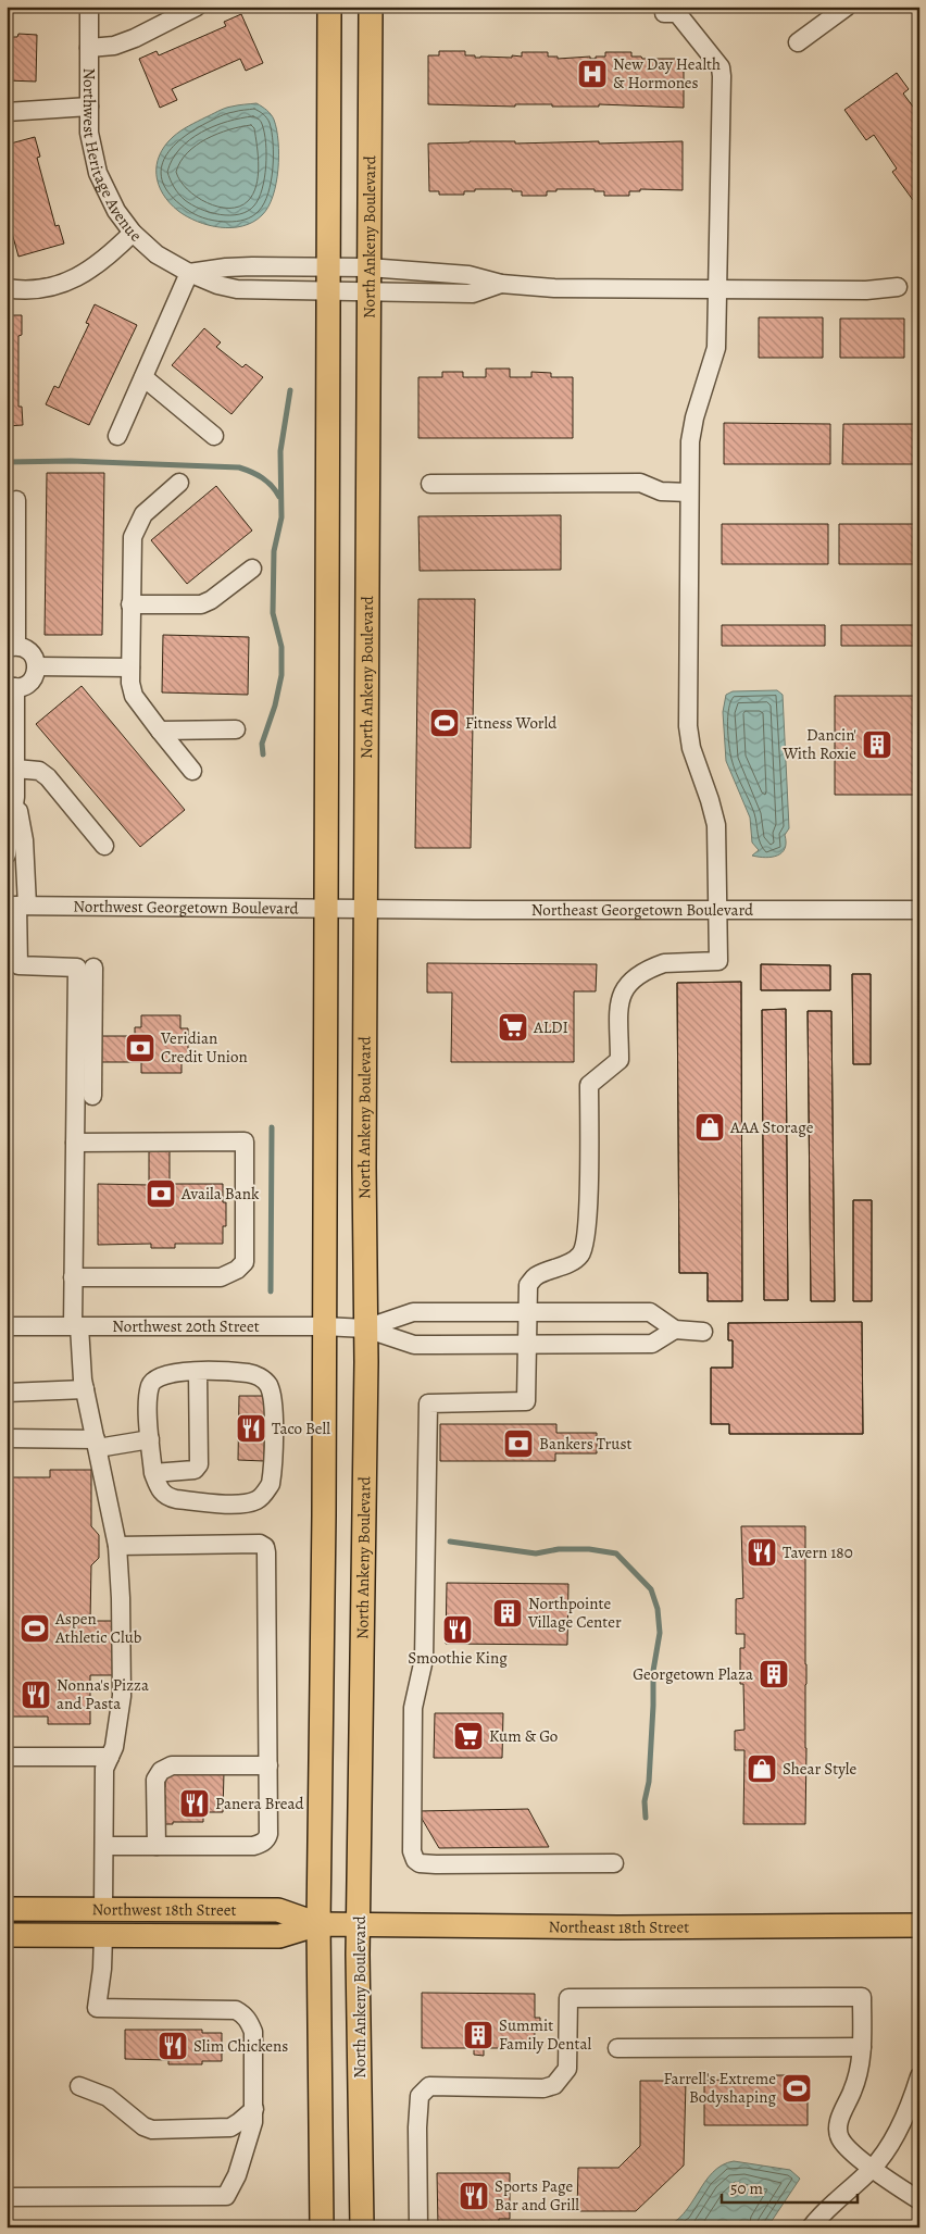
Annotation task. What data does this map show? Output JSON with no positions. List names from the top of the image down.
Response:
{
  "streets": {
    "main road": ["North Ankeny Boulevard", "Northwest 18th Street", "Northeast 18th Street"],
    "street": [
      "Northwest Heritage Avenue",
      "Northwest Georgetown Boulevard",
      "Northeast Georgetown Boulevard",
      "Northwest 20th Street"
    ]
  },
  "crossings": [
    ["Northwest Heritage Avenue", "North Ankeny Boulevard"],
    ["North Ankeny Boulevard", "Northwest Georgetown Boulevard"],
    ["North Ankeny Boulevard", "Northeast Georgetown Boulevard"],
    ["North Ankeny Boulevard", "Northwest 20th Street"],
    ["North Ankeny Boulevard", "Northeast 18th Street"],
    ["Northwest Georgetown Boulevard", "Northeast Georgetown Boulevard"],
    ["Northwest 18th Street", "Northeast 18th Street"]
  ],
  "places": {
    "hospital": ["New Day Health & Hormones"],
    "sports": ["Fitness World", "Aspen Athletic Club", "Farrell's Extreme Bodyshaping"],
    "building": [
      "Dancin' With Roxie",
      "Northpointe Village Center",
      "Georgetown Plaza",
      "Summit Family Dental"
    ],
    "supermarket": ["ALDI", "Kum & Go"],
    "bank": ["Veridian Credit Union", "Availa Bank", "Bankers Trust"],
    "shop": ["AAA Storage", "Shear Style"],
    "restaurant": [
      "Taco Bell",
      "Tavern 180",
      "Smoothie King",
      "Nonna's Pizza and Pasta",
      "Panera Bread",
      "Slim Chickens",
      "Sports Page Bar and Grill"
    ]
  },
  "scale_bar": "50 m"
}
